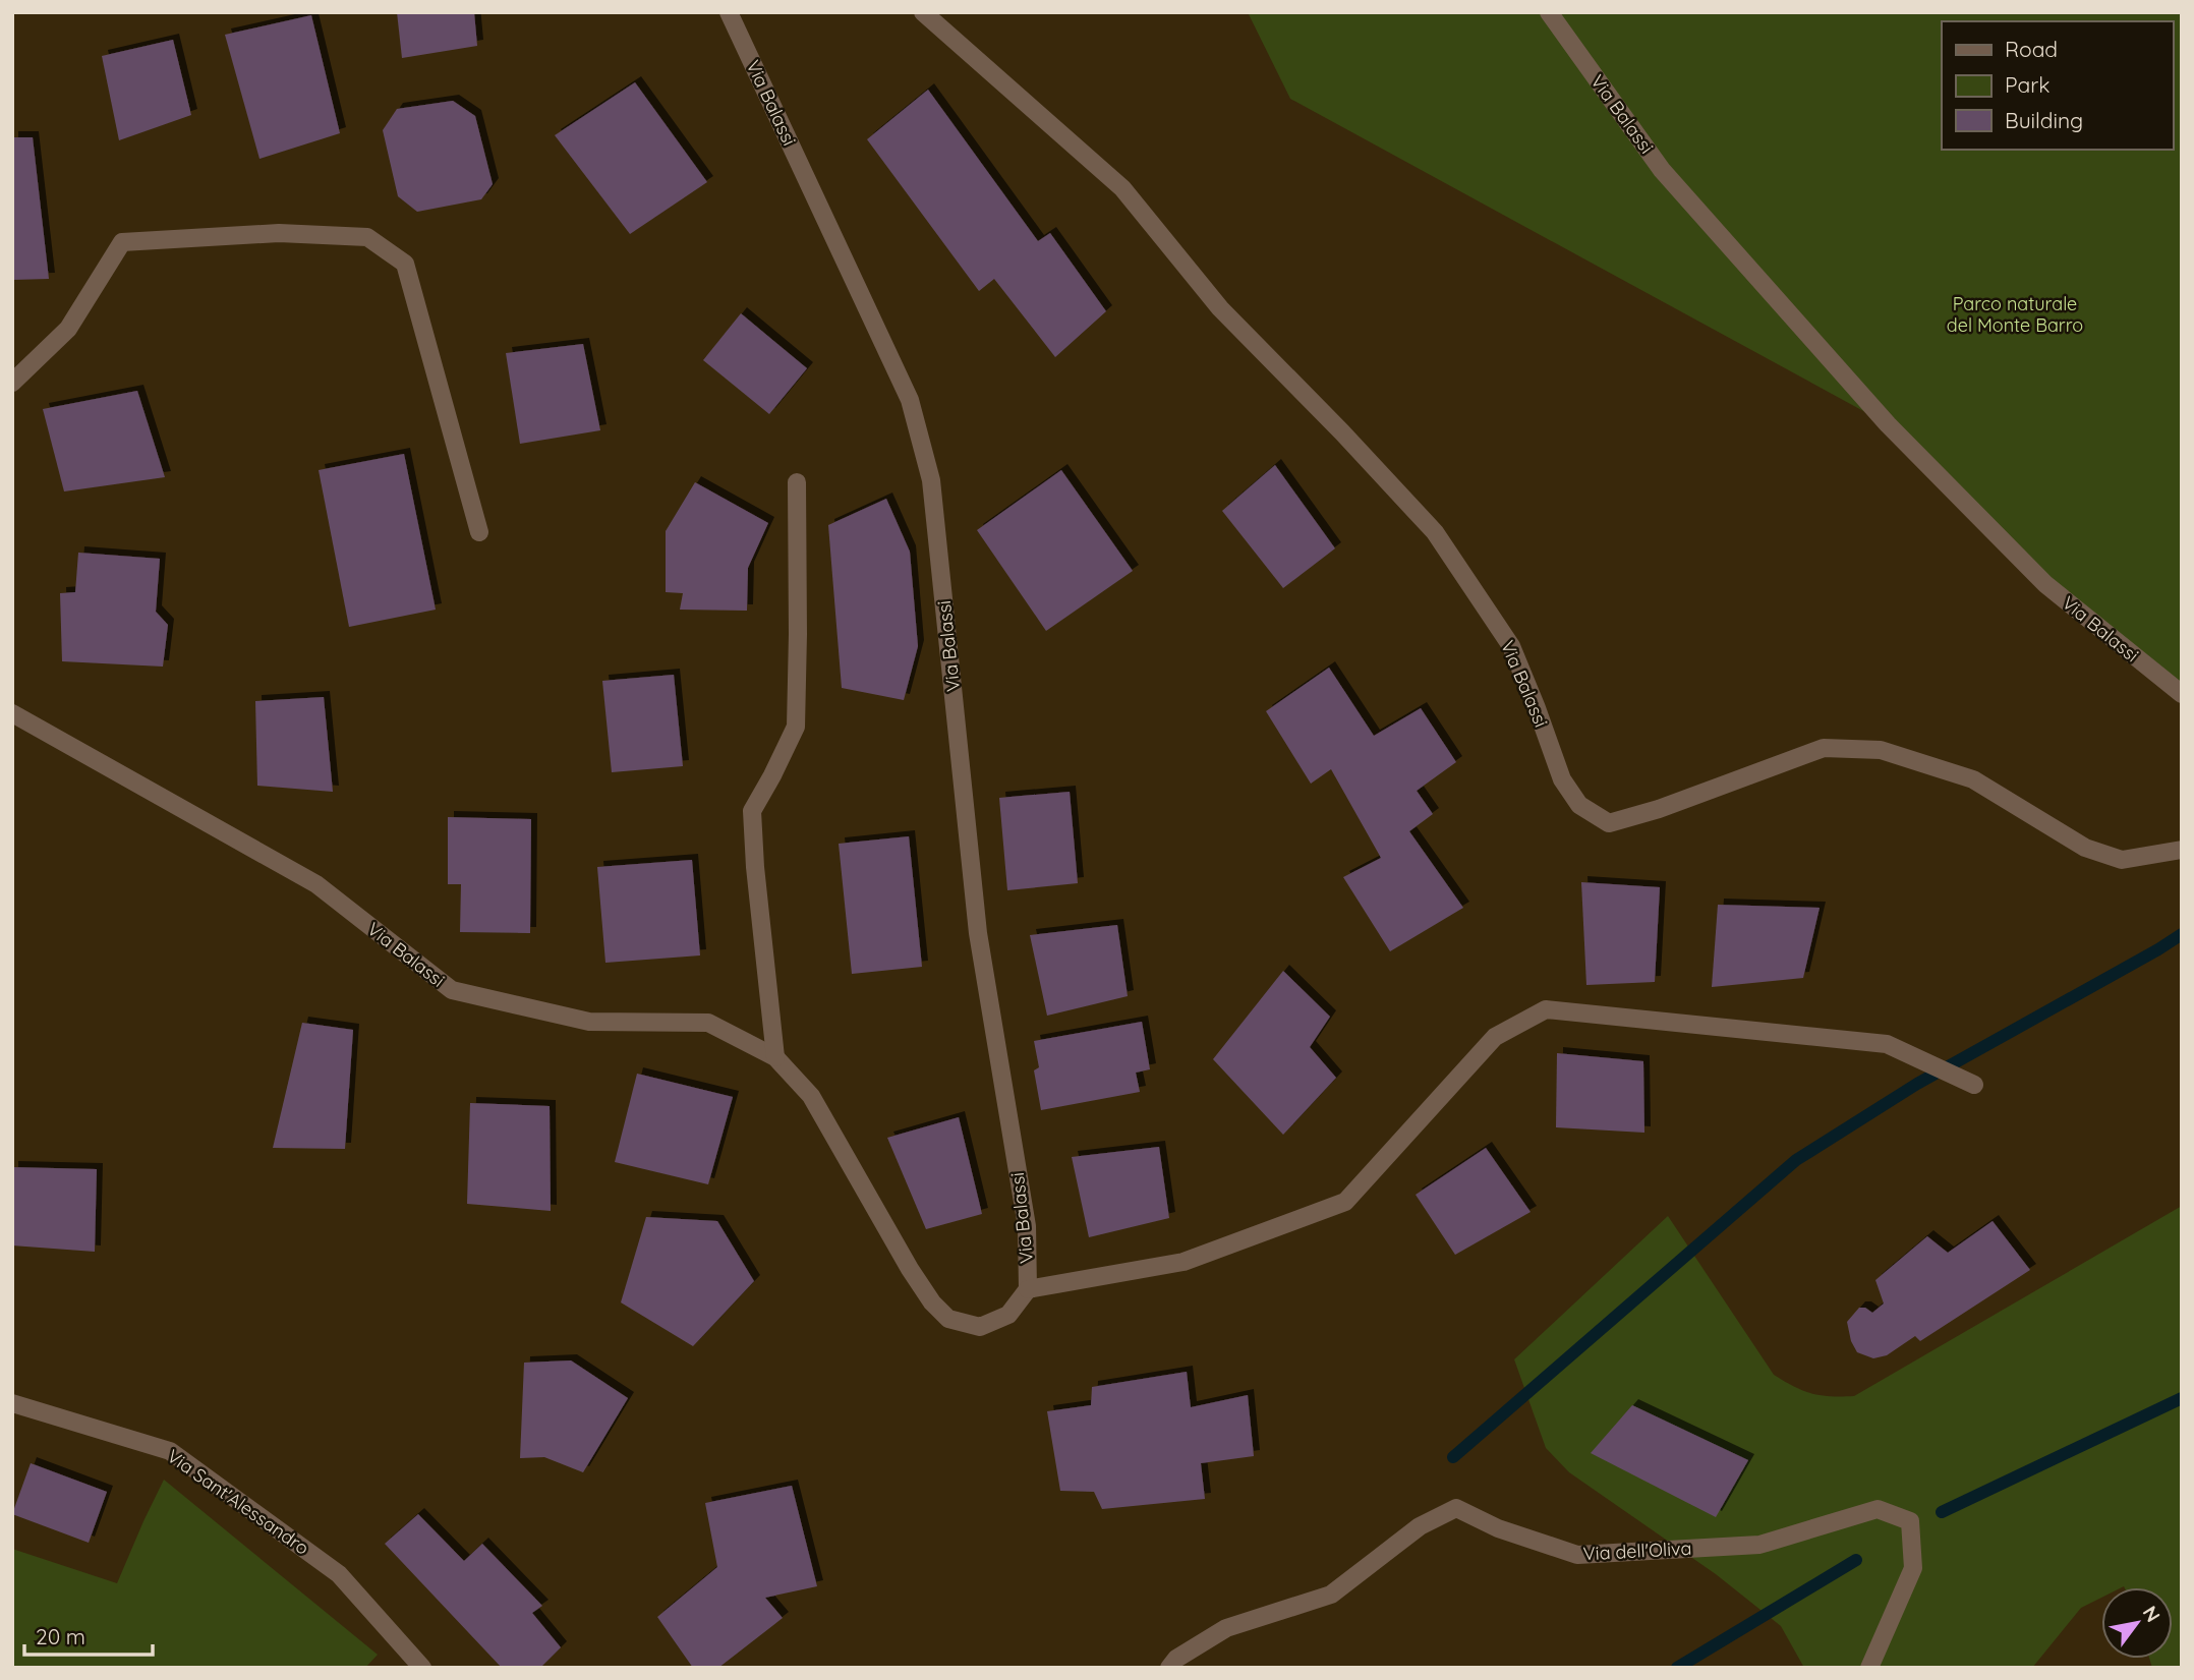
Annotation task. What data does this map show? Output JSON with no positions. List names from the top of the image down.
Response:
{
  "streets": {
    "street": ["Via Balassi", "Via Sant'Alessandro", "Via dell'Oliva"]
  },
  "parks": ["Parco naturale del Monte Barro"],
  "legend": ["Road", "Park", "Building"],
  "scale_bar": "20 m",
  "north": "top right"
}
